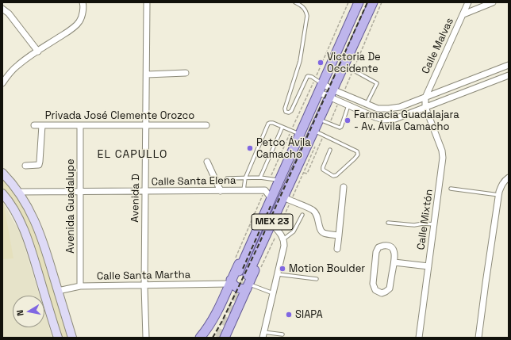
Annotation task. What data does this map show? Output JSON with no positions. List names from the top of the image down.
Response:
{
  "streets": {
    "main road": ["MEX 23"],
    "street": [
      "Calle Malvas",
      "Privada José Clemente Orozco",
      "Calle Santa Elena",
      "Avenida D",
      "Avenida Guadalupe",
      "Calle Mixtón",
      "Calle Santa Martha"
    ]
  },
  "crossings": [
    ["Privada José Clemente Orozco", "Avenida D"],
    ["Privada José Clemente Orozco", "Avenida Guadalupe"],
    ["Calle Santa Elena", "Avenida D"],
    ["Calle Santa Elena", "Avenida Guadalupe"],
    ["Avenida D", "Calle Santa Martha"],
    ["Avenida Guadalupe", "Calle Santa Martha"]
  ],
  "districts": ["EL CAPULLO"],
  "places": [
    "Victoria De Occidente",
    "Farmacia Guadalajara - Av. Ávila Camacho",
    "Petco Ávila Camacho",
    "Motion Boulder",
    "SIAPA"
  ],
  "north": "left"
}
